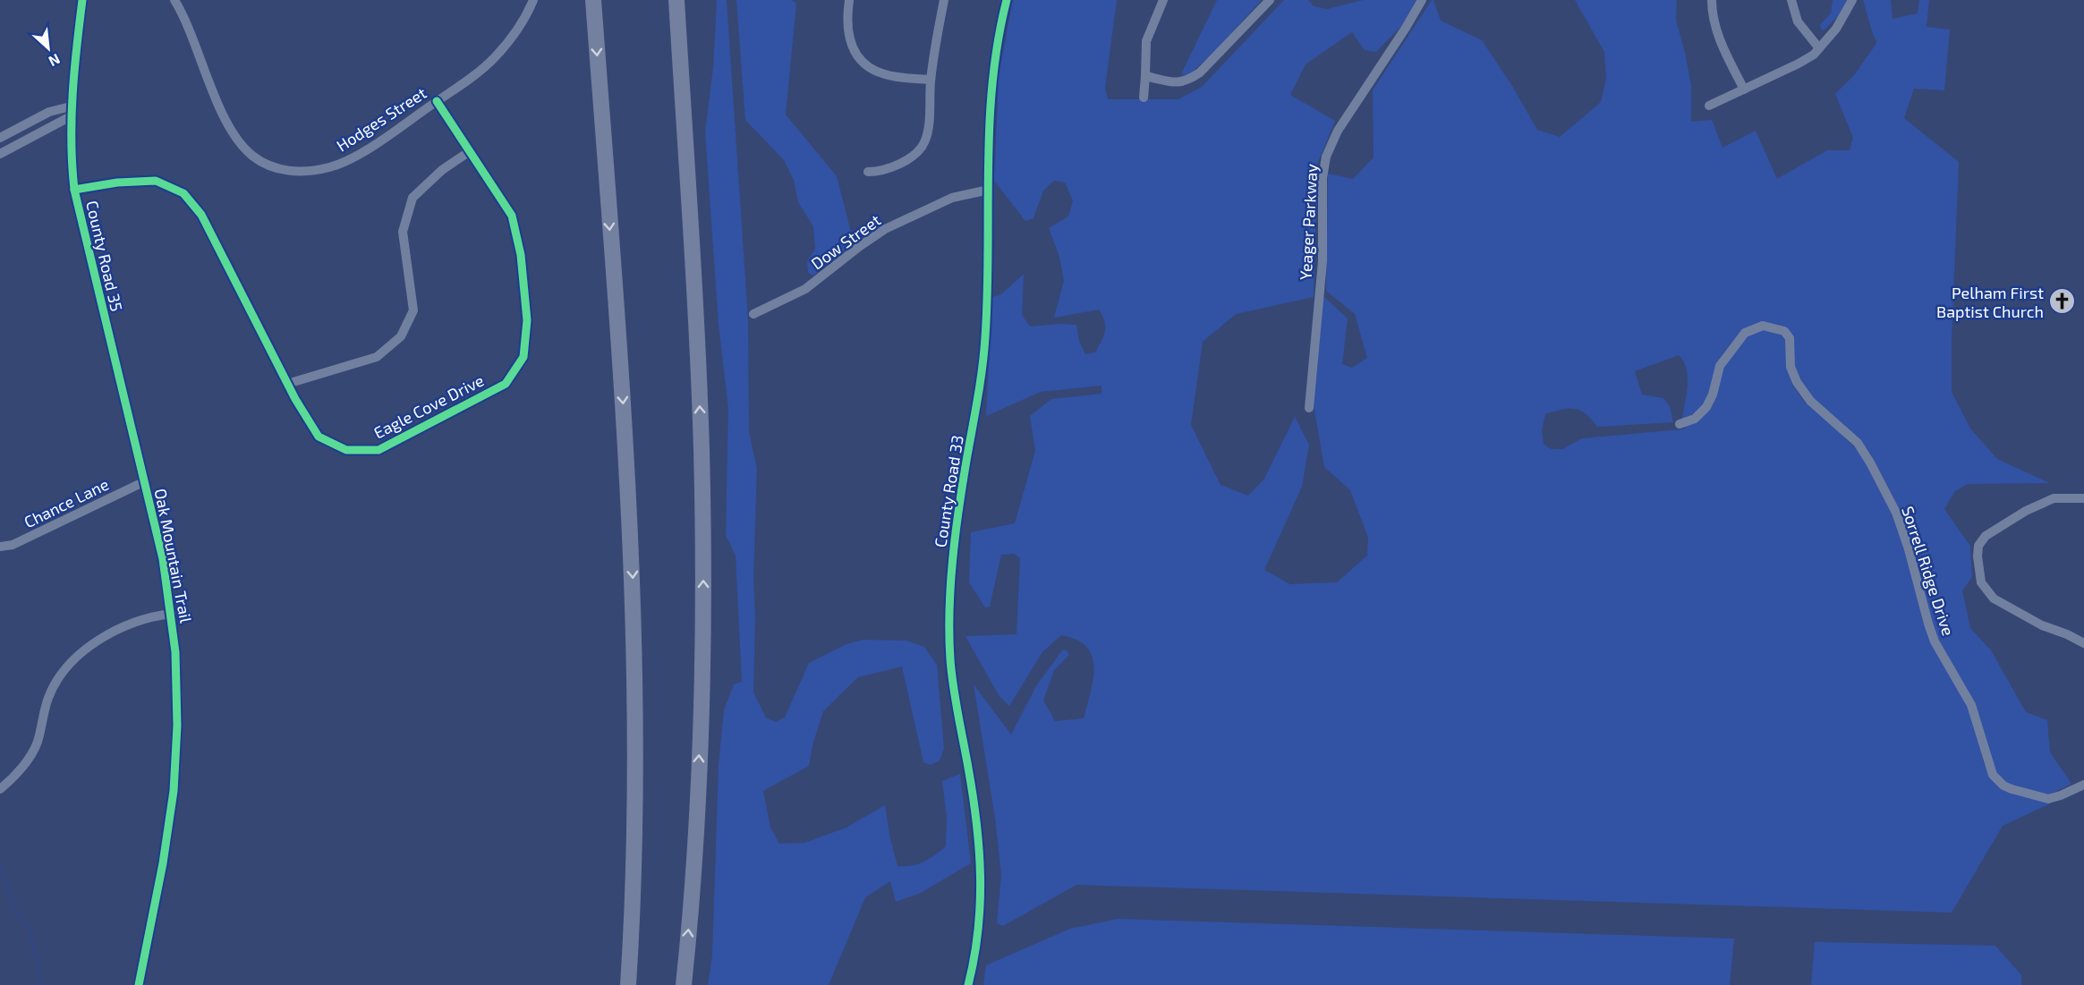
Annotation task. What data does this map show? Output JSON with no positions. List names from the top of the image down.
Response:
{
  "streets": {
    "street": [
      "Hodges Street",
      "Yeager Parkway",
      "Dow Street",
      "County Road 35",
      "Eagle Cove Drive",
      "County Road 33",
      "Chance Lane",
      "Oak Mountain Trail",
      "Sorrell Ridge Drive"
    ]
  },
  "crossings": [
    ["Hodges Street", "Eagle Cove Drive"],
    ["Dow Street", "County Road 33"],
    ["County Road 35", "Eagle Cove Drive"],
    ["County Road 35", "Oak Mountain Trail"],
    ["Chance Lane", "Oak Mountain Trail"]
  ],
  "places": {
    "church": ["Pelham First Baptist Church"]
  },
  "north": "bottom right"
}
